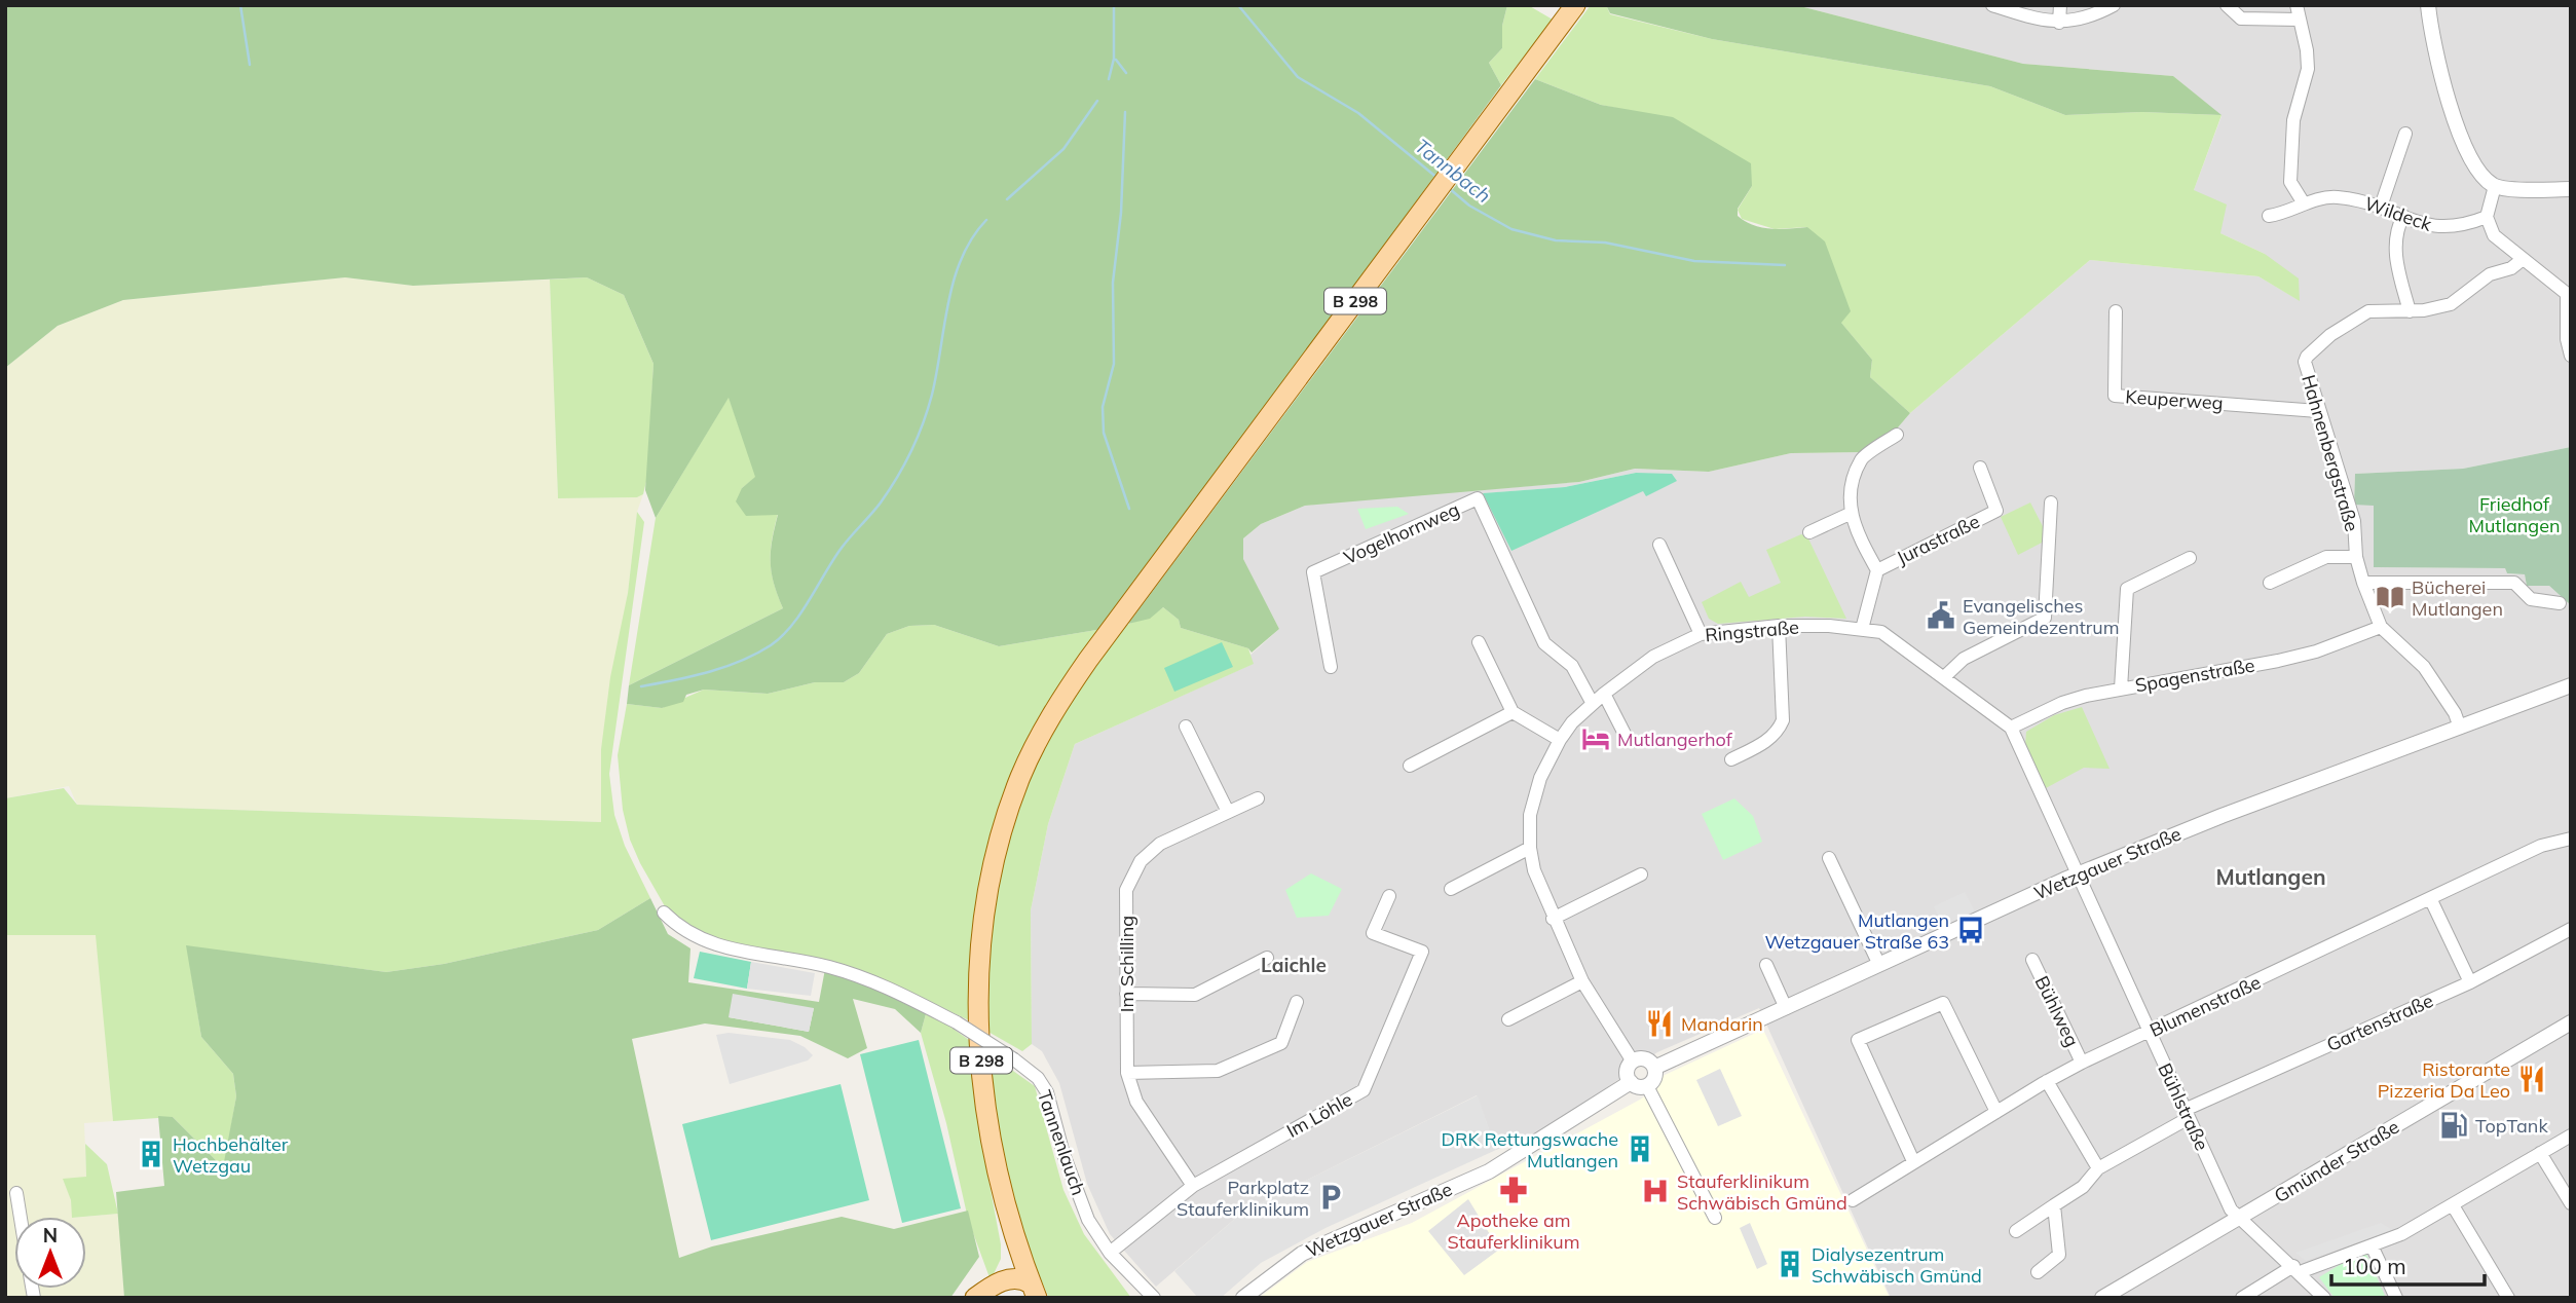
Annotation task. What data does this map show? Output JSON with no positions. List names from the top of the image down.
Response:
{
  "streets": {
    "main road": ["B 298"],
    "street": [
      "Wildeck",
      "Keuperweg",
      "Hahnenbergstraße",
      "Vogelhornweg",
      "Jurastraße",
      "Ringstraße",
      "Spagenstraße",
      "Wetzgauer Straße",
      "Im Schilling",
      "Blumenstraße",
      "Bühlweg",
      "Gartenstraße",
      "Bühlstraße",
      "Im Löhle",
      "Tannenlauch",
      "Gmünder Straße"
    ]
  },
  "crossings": [
    ["Keuperweg", "Hahnenbergstraße"],
    ["Hahnenbergstraße", "Spagenstraße"],
    ["Hahnenbergstraße", "Wetzgauer Straße"],
    ["Vogelhornweg", "Ringstraße"],
    ["Ringstraße", "Spagenstraße"],
    ["Ringstraße", "Wetzgauer Straße"],
    ["Ringstraße", "Bühlstraße"],
    ["Wetzgauer Straße", "Bühlstraße"],
    ["Im Schilling", "Im Löhle"],
    ["Blumenstraße", "Bühlweg"],
    ["Blumenstraße", "Bühlstraße"],
    ["Gartenstraße", "Bühlstraße"],
    ["Bühlstraße", "Gmünder Straße"],
    ["Im Löhle", "Tannenlauch"]
  ],
  "districts": ["Mutlangen", "Laichle"],
  "water": ["Tannbach"],
  "parks": ["Friedhof Mutlangen"],
  "places": {
    "library": ["Bücherei Mutlangen"],
    "public building": ["Evangelisches Gemeindezentrum"],
    "hotel": ["Mutlangerhof"],
    "bus stop": ["Mutlangen Wetzgauer Straße 63"],
    "restaurant": ["Mandarin", "Ristorante Pizzeria Da Leo"],
    "fuel station": ["TopTank"],
    "building": ["DRK Rettungswache Mutlangen", "Hochbehälter Wetzgau", "Dialysezentrum Schwäbisch Gmünd"],
    "pharmacy": ["Apotheke am Stauferklinikum"],
    "hospital": ["Stauferklinikum Schwäbisch Gmünd"],
    "parking": ["Parkplatz Stauferklinikum"]
  },
  "scale_bar": "100 m",
  "north": "top"
}
